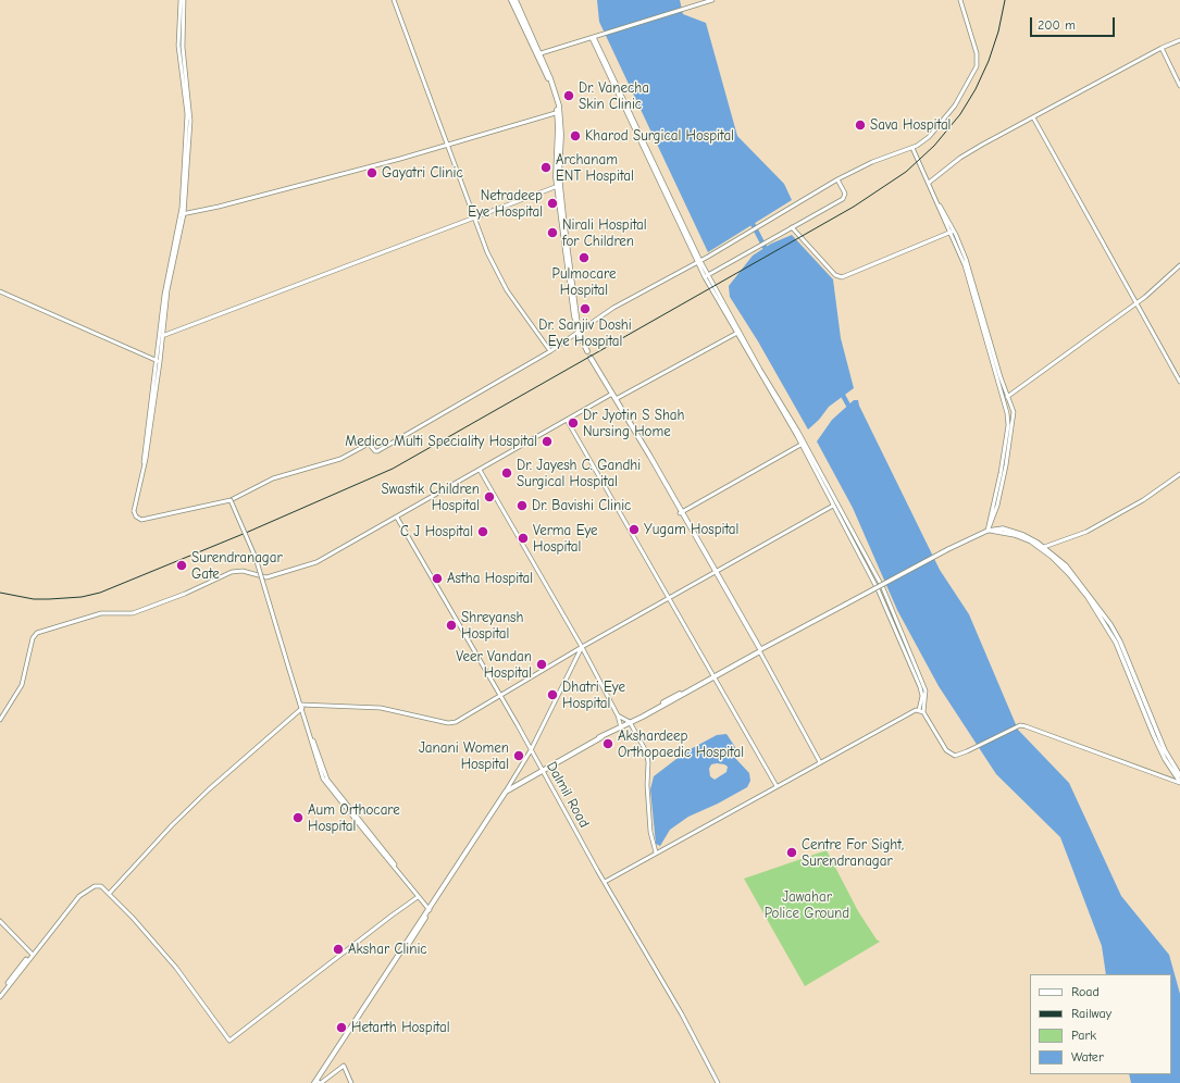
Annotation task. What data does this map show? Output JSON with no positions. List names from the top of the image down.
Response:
{
  "streets": {
    "street": ["Dalmil Road"]
  },
  "parks": ["Jawahar Police Ground"],
  "places": [
    "Dr. Vanecha Skin Clinic",
    "Sava Hospital",
    "Kharod Surgical Hospital",
    "Archanam ENT Hospital",
    "Gayatri Clinic",
    "Netradeep Eye Hospital",
    "Nirali Hospital for Children",
    "Pulmocare Hospital",
    "Dr. Sanjiv Doshi Eye Hospital",
    "Dr Jyotin S Shah Nursing Home",
    "Medico Multi Speciality Hospital",
    "Dr. Jayesh C. Gandhi Surgical Hospital",
    "Swastik Children Hospital",
    "Dr. Bavishi Clinic",
    "Yugam Hospital",
    "C J Hospital",
    "Verma Eye Hospital",
    "Surendranagar Gate",
    "Astha Hospital",
    "Shreyansh Hospital",
    "Veer Vandan Hospital",
    "Dhatri Eye Hospital",
    "Akshardeep Orthopaedic Hospital",
    "Janani Women Hospital",
    "Aum Orthocare Hospital",
    "Centre For Sight, Surendranagar",
    "Akshar Clinic",
    "Hetarth Hospital"
  ],
  "legend": [
    "Road",
    "Railway",
    "Park",
    "Water"
  ],
  "scale_bar": "200 m"
}
